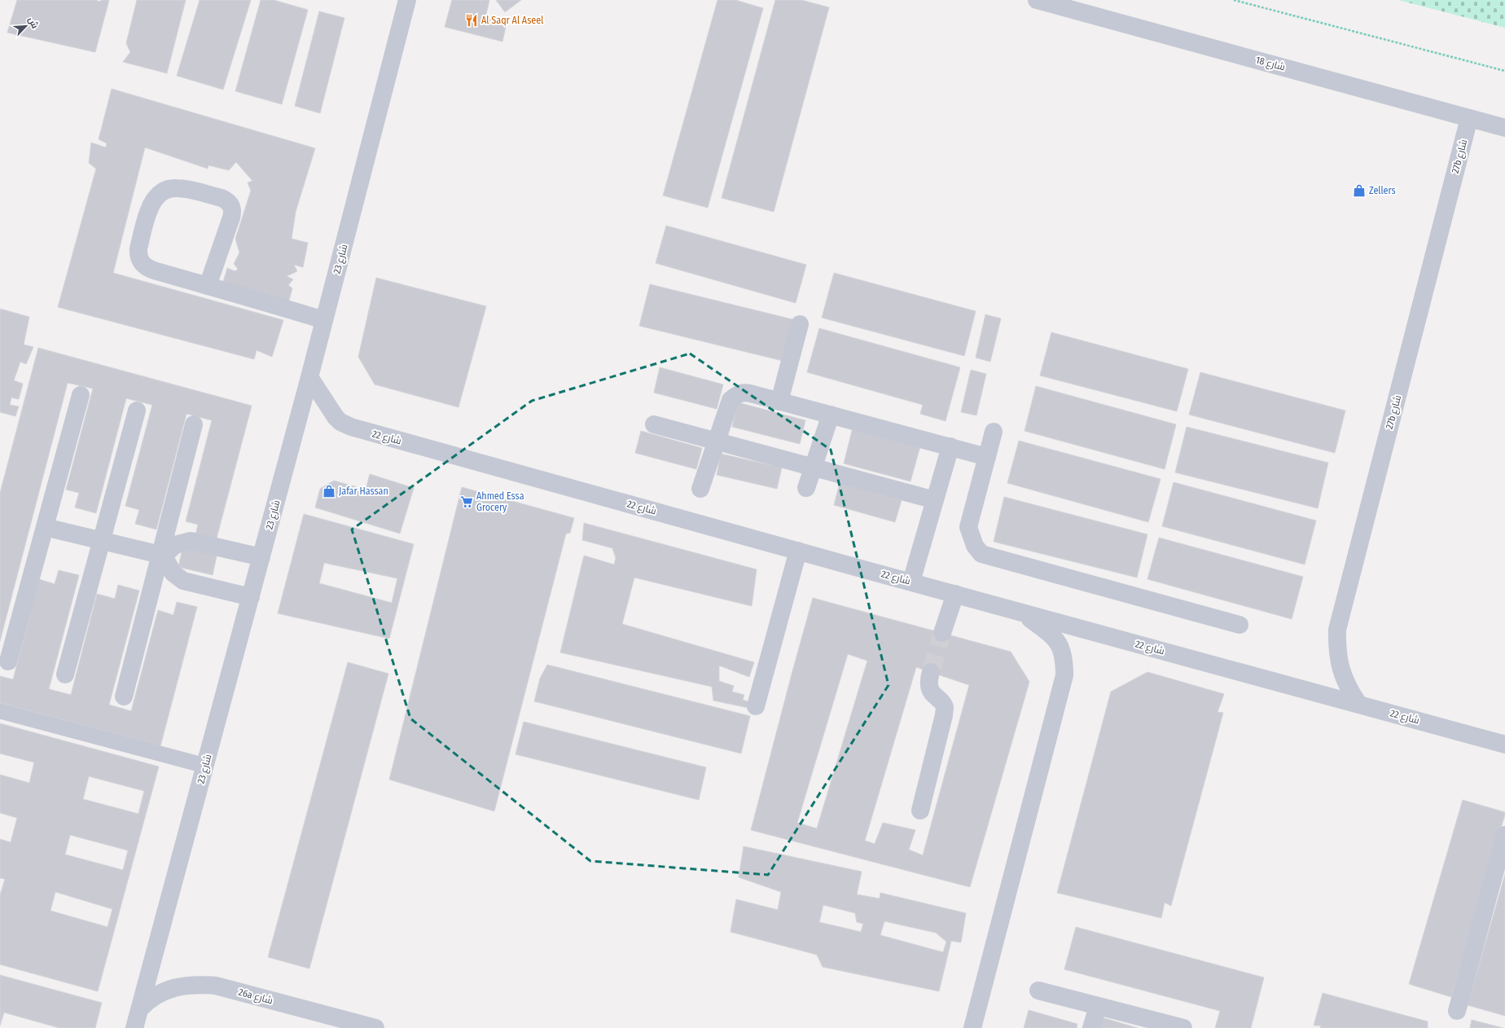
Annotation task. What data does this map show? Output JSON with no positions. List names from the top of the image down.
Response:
{
  "streets": {
    "street": [
      "شارع 18",
      "27b شارع",
      "شارع 23",
      "شارع 22",
      "26a شارع"
    ]
  },
  "crossings": [
    ["شارع 18", "27b شارع"],
    ["27b شارع", "شارع 22"],
    ["شارع 23", "شارع 22"],
    ["شارع 23", "26a شارع"]
  ],
  "places": {
    "restaurant": ["Al Saqr Al Aseel"],
    "shop": ["Zellers", "Jafar Hassan"],
    "supermarket": ["Ahmed Essa Grocery"]
  },
  "north": "top right"
}
